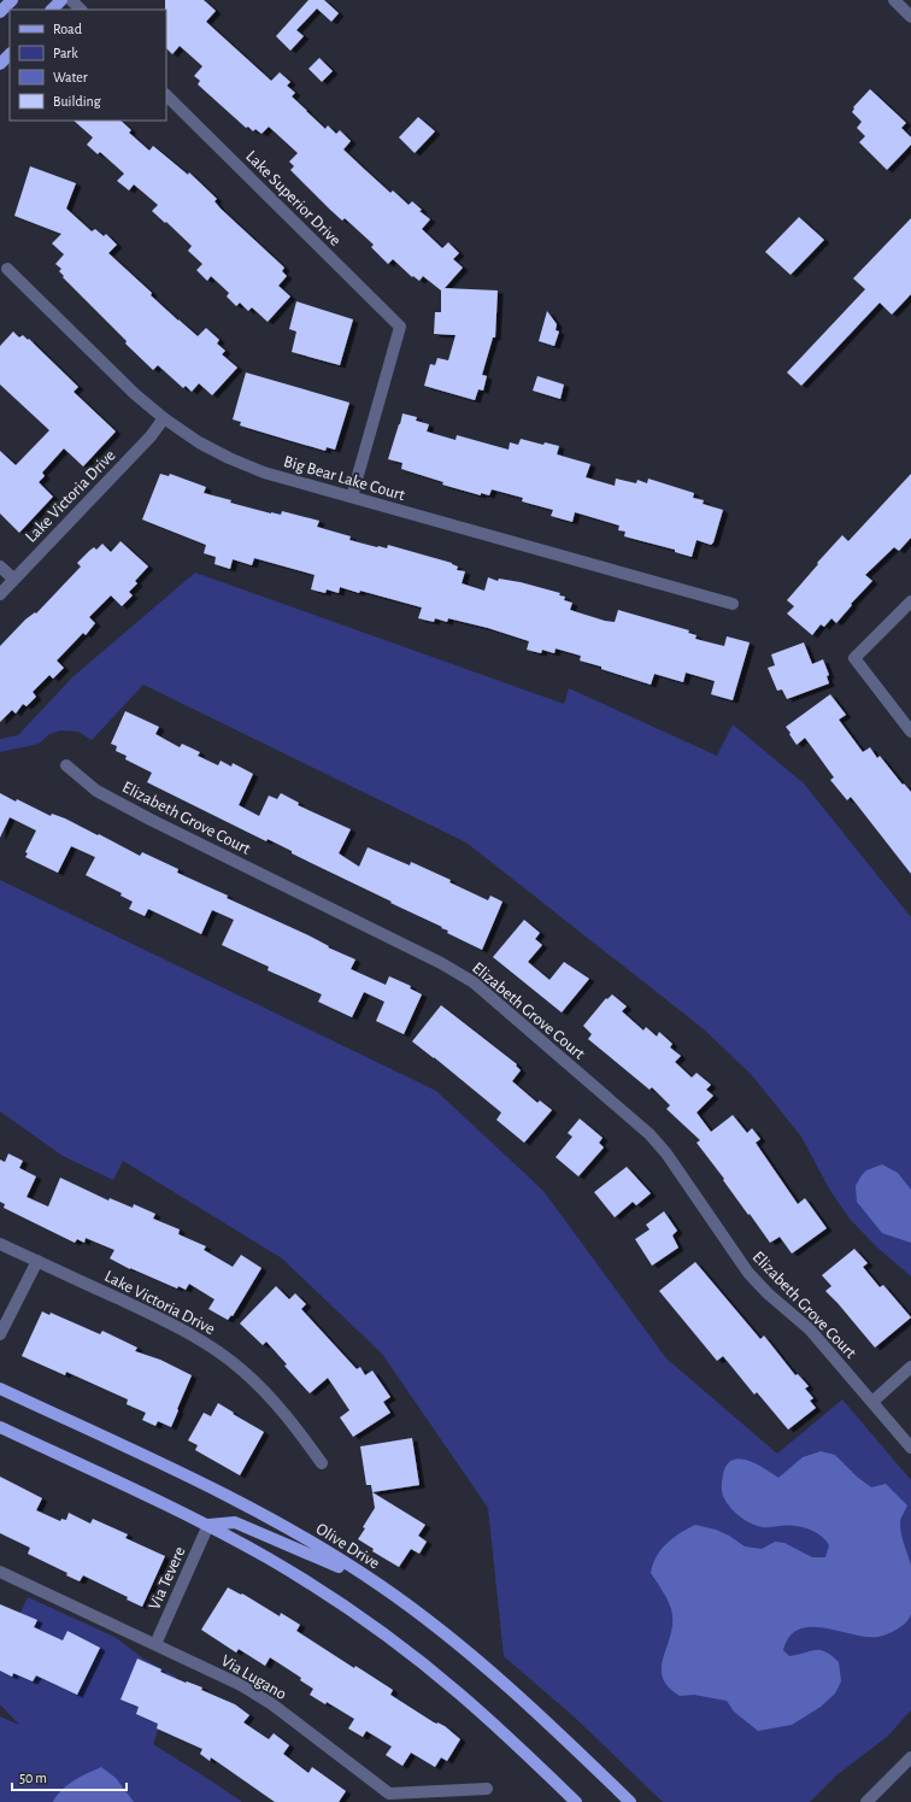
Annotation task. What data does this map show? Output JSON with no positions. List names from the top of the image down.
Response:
{
  "streets": {
    "main road": ["Olive Drive"],
    "street": [
      "Lake Superior Drive",
      "Big Bear Lake Court",
      "Lake Victoria Drive",
      "Elizabeth Grove Court",
      "Via Tevere",
      "Via Lugano"
    ]
  },
  "crossings": [
    ["Lake Superior Drive", "Big Bear Lake Court"],
    ["Big Bear Lake Court", "Lake Victoria Drive"],
    ["Via Tevere", "Via Lugano"]
  ],
  "legend": [
    "Road",
    "Park",
    "Water",
    "Building"
  ],
  "scale_bar": "50 m"
}
